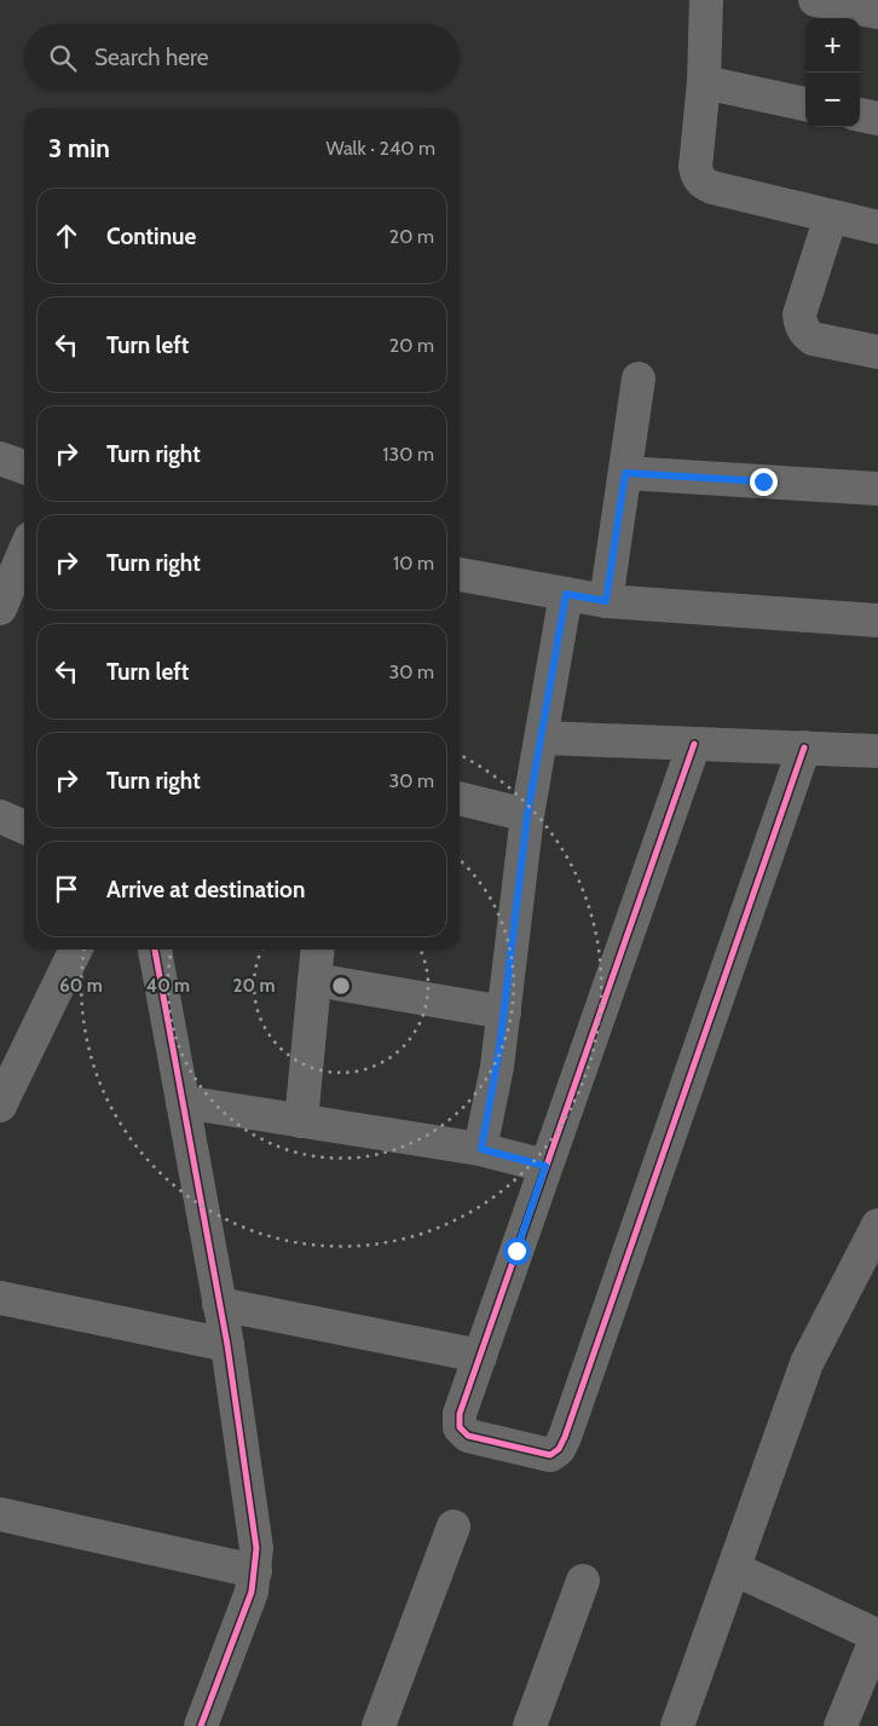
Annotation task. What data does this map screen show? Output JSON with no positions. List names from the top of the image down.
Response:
{
  "page": {
    "map_buttons": ["+", "−"],
    "search": "Search here",
    "heading": ["3 min", "Walk · 240 m"],
    "list": [
      ["Continue", "20 m"],
      ["Turn left", "20 m"],
      ["Turn right", "130 m"],
      ["Turn right", "10 m"],
      ["Turn left", "30 m"],
      ["Turn right", "30 m"],
      "Arrive at destination"
    ]
  },
  "rings": ["60 m", "40 m", "20 m"]
}
